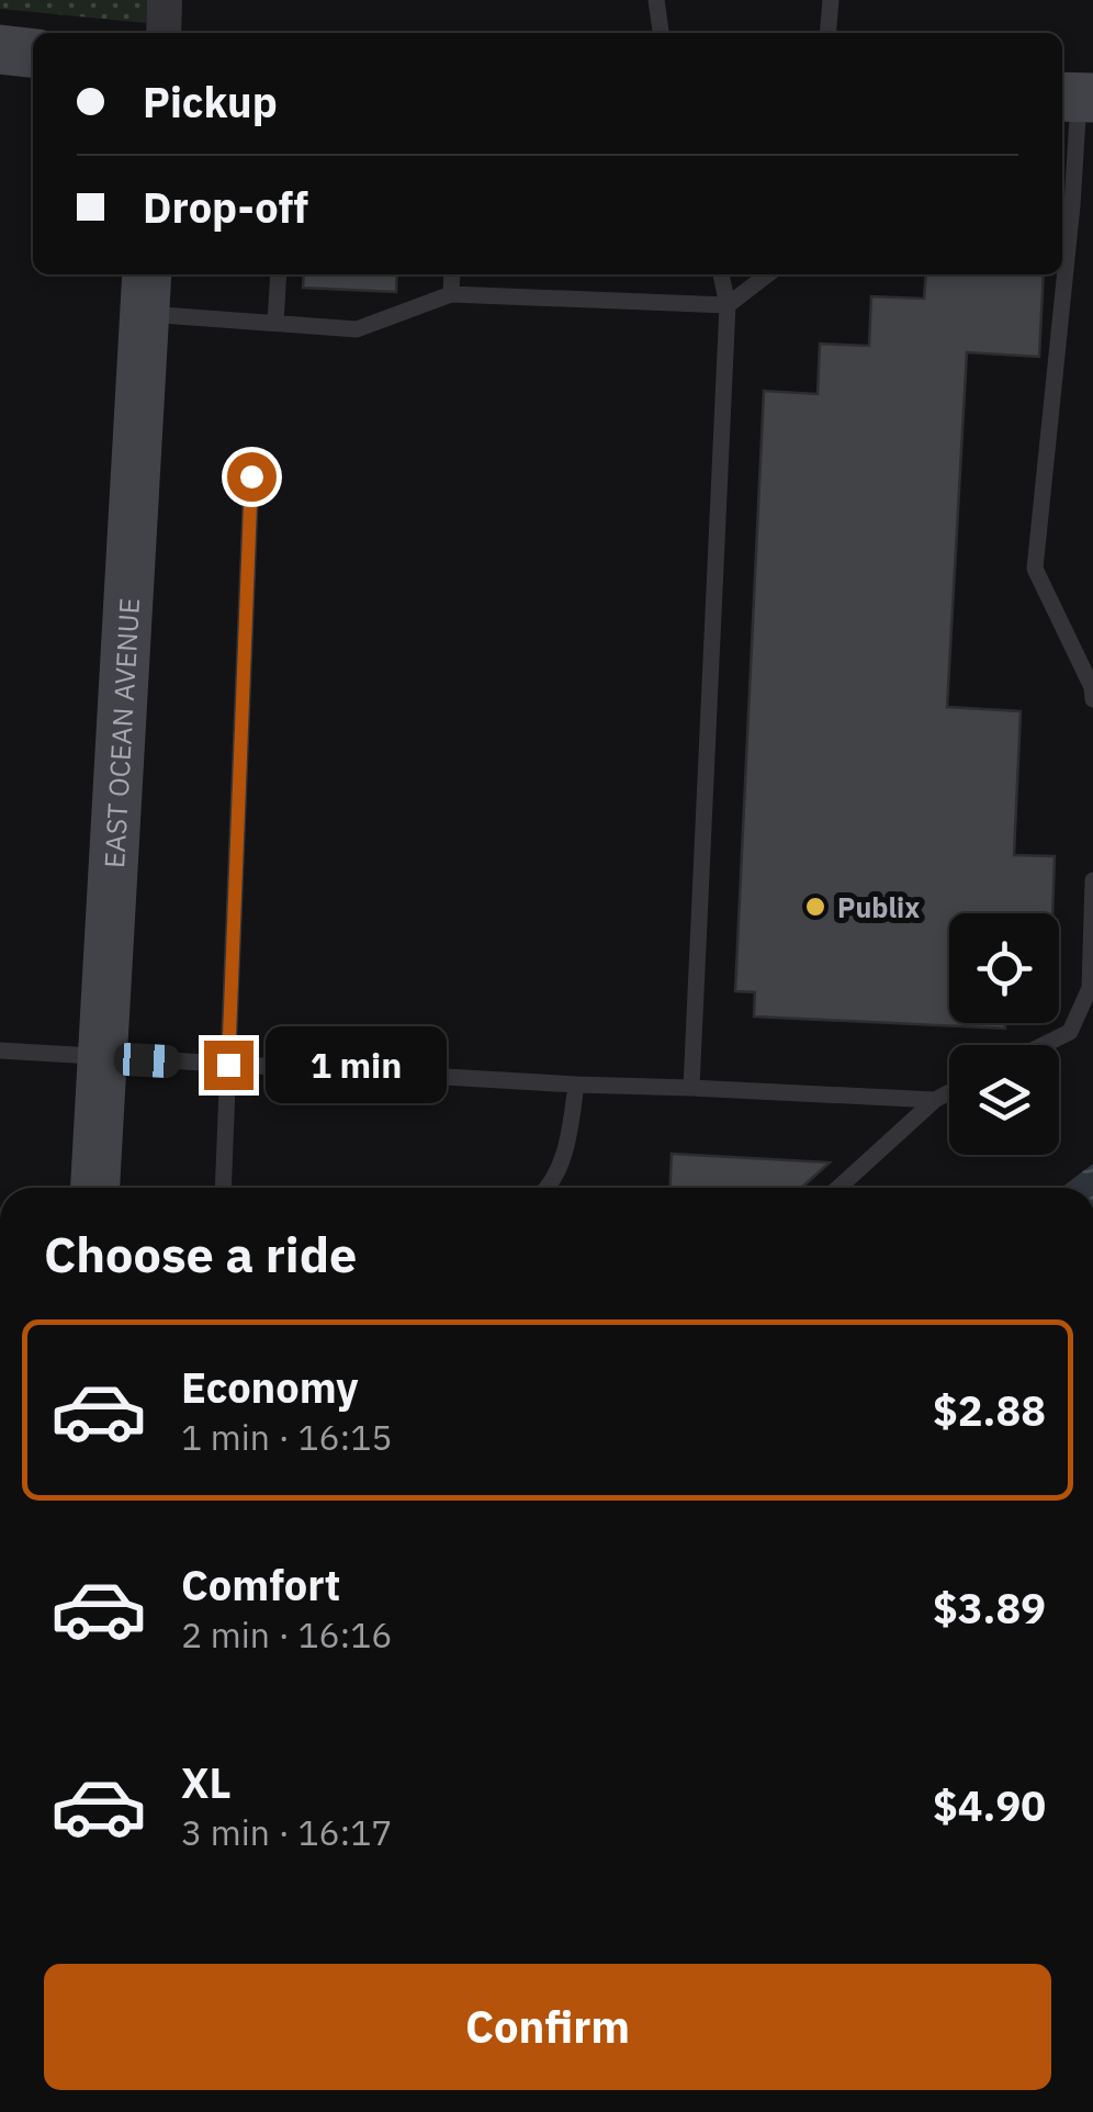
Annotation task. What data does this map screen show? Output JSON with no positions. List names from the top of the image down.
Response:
{
  "streets": {
    "main road": ["EAST OCEAN AVENUE"]
  },
  "places": ["Publix"],
  "page": {
    "banner": ["Pickup", "Drop-off"],
    "bubble": "1 min",
    "heading": "Choose a ride",
    "list": [
      {
        "name": "Economy",
        "note": "1 min · 16:15",
        "value": "$2.88"
      },
      {
        "name": "Comfort",
        "note": "2 min · 16:16",
        "value": "$3.89"
      },
      {
        "name": "XL",
        "note": "3 min · 16:17",
        "value": "$4.90"
      }
    ],
    "buttons": "Confirm"
  }
}
